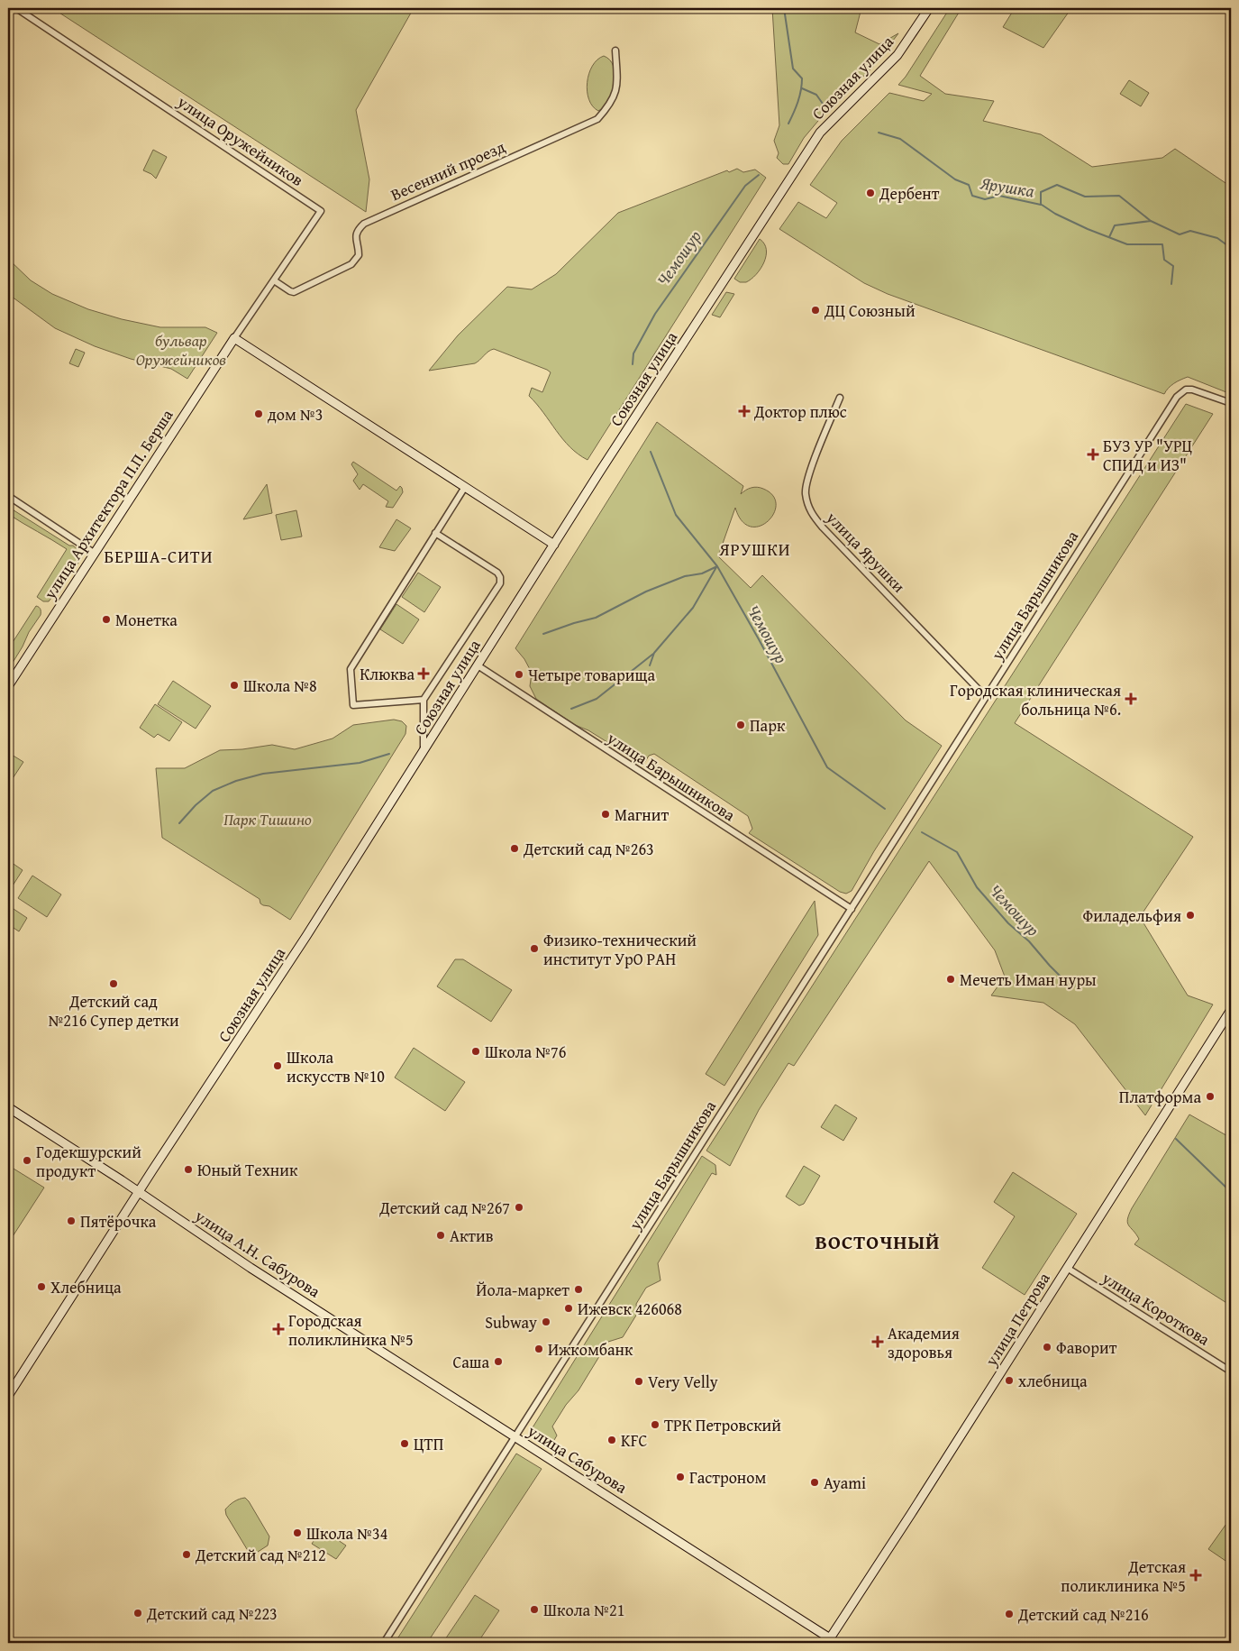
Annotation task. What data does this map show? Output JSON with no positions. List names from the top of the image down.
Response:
{
  "streets": {
    "main road": [
      "Союзная улица",
      "улица Архитектора П.П. Берша",
      "улица А.Н. Сабурова",
      "улица Петрова",
      "улица Сабурова"
    ],
    "street": [
      "улица Оружейников",
      "Весенний проезд",
      "улица Ярушки",
      "улица Барышникова",
      "улица Короткова"
    ]
  },
  "crossings": [
    ["Союзная улица", "улица Барышникова"],
    ["Союзная улица", "улица А.Н. Сабурова"],
    ["улица Оружейников", "Весенний проезд"],
    ["улица Оружейников", "улица Архитектора П.П. Берша"],
    ["улица Ярушки", "улица Барышникова"],
    ["улица Барышникова", "улица А.Н. Сабурова"],
    ["улица Барышникова", "улица Сабурова"],
    ["улица А.Н. Сабурова", "улица Сабурова"],
    ["улица Короткова", "улица Петрова"],
    ["улица Петрова", "улица Сабурова"]
  ],
  "districts": ["ЯРУШКИ", "БЕРША-СИТИ", "ВОСТОЧНЫЙ"],
  "water": ["Ярушка", "Чемошур"],
  "parks": ["бульвар Оружейников", "Парк Тишино"],
  "places": {
    "other": [
      "Дербент",
      "ДЦ Союзный",
      "дом №3",
      "Монетка",
      "Четыре товарища",
      "Школа №8",
      "Парк",
      "Магнит",
      "Детский сад №263",
      "Филадельфия",
      "Физико-технический институт УрО РАН",
      "Мечеть Иман нуры",
      "Детский сад №216 Супер детки",
      "Школа №76",
      "Школа искусств №10",
      "Платформа",
      "Годекшурский продукт",
      "Юный Техник",
      "Детский сад №267",
      "Пятёрочка",
      "Актив",
      "Хлебница",
      "Йола-маркет",
      "Ижевск 426068",
      "Subway",
      "Фаворит",
      "Ижкомбанк",
      "Саша",
      "хлебница",
      "Very Velly",
      "ТРК Петровский",
      "KFC",
      "ЦТП",
      "Гастроном",
      "Ayami",
      "Школа №34",
      "Детский сад №212",
      "Школа №21",
      "Детский сад №223",
      "Детский сад №216"
    ],
    "health": [
      "Доктор плюс",
      "БУЗ УР \"УРЦ СПИД и ИЗ\"",
      "Клюква",
      "Городская клиническая больница №6.",
      "Городская поликлиника №5",
      "Академия здоровья",
      "Детская поликлиника №5"
    ]
  }
}
